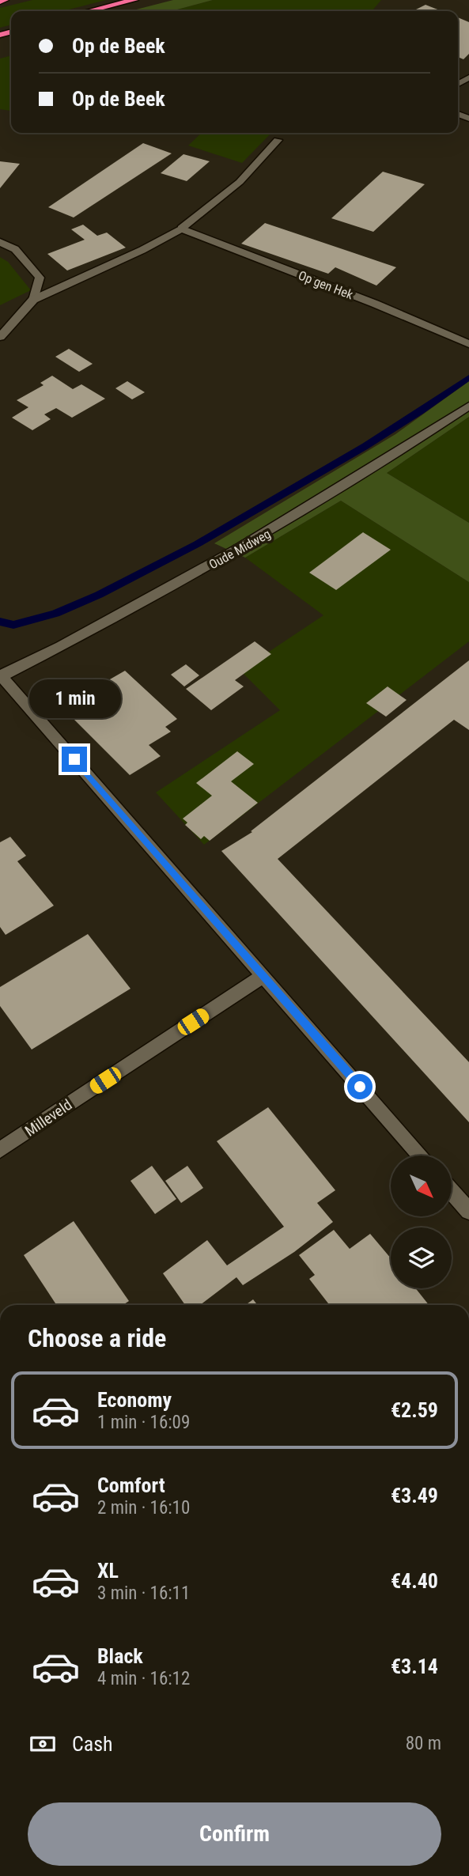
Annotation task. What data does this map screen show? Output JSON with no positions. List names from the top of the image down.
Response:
{
  "streets": {
    "street": ["Op gen Hek", "Oude Midweg", "Milleveld"]
  },
  "north": "bottom right",
  "page": {
    "banner": ["Op de Beek", "Op de Beek"],
    "bubble": "1 min",
    "heading": "Choose a ride",
    "list": [
      {
        "name": "Economy",
        "note": "1 min · 16:09",
        "value": "€2.59"
      },
      {
        "name": "Comfort",
        "note": "2 min · 16:10",
        "value": "€3.49"
      },
      {
        "name": "XL",
        "note": "3 min · 16:11",
        "value": "€4.40"
      },
      {
        "name": "Black",
        "note": "4 min · 16:12",
        "value": "€3.14"
      }
    ],
    "pay": ["Cash", "80 m"],
    "buttons": "Confirm"
  }
}
